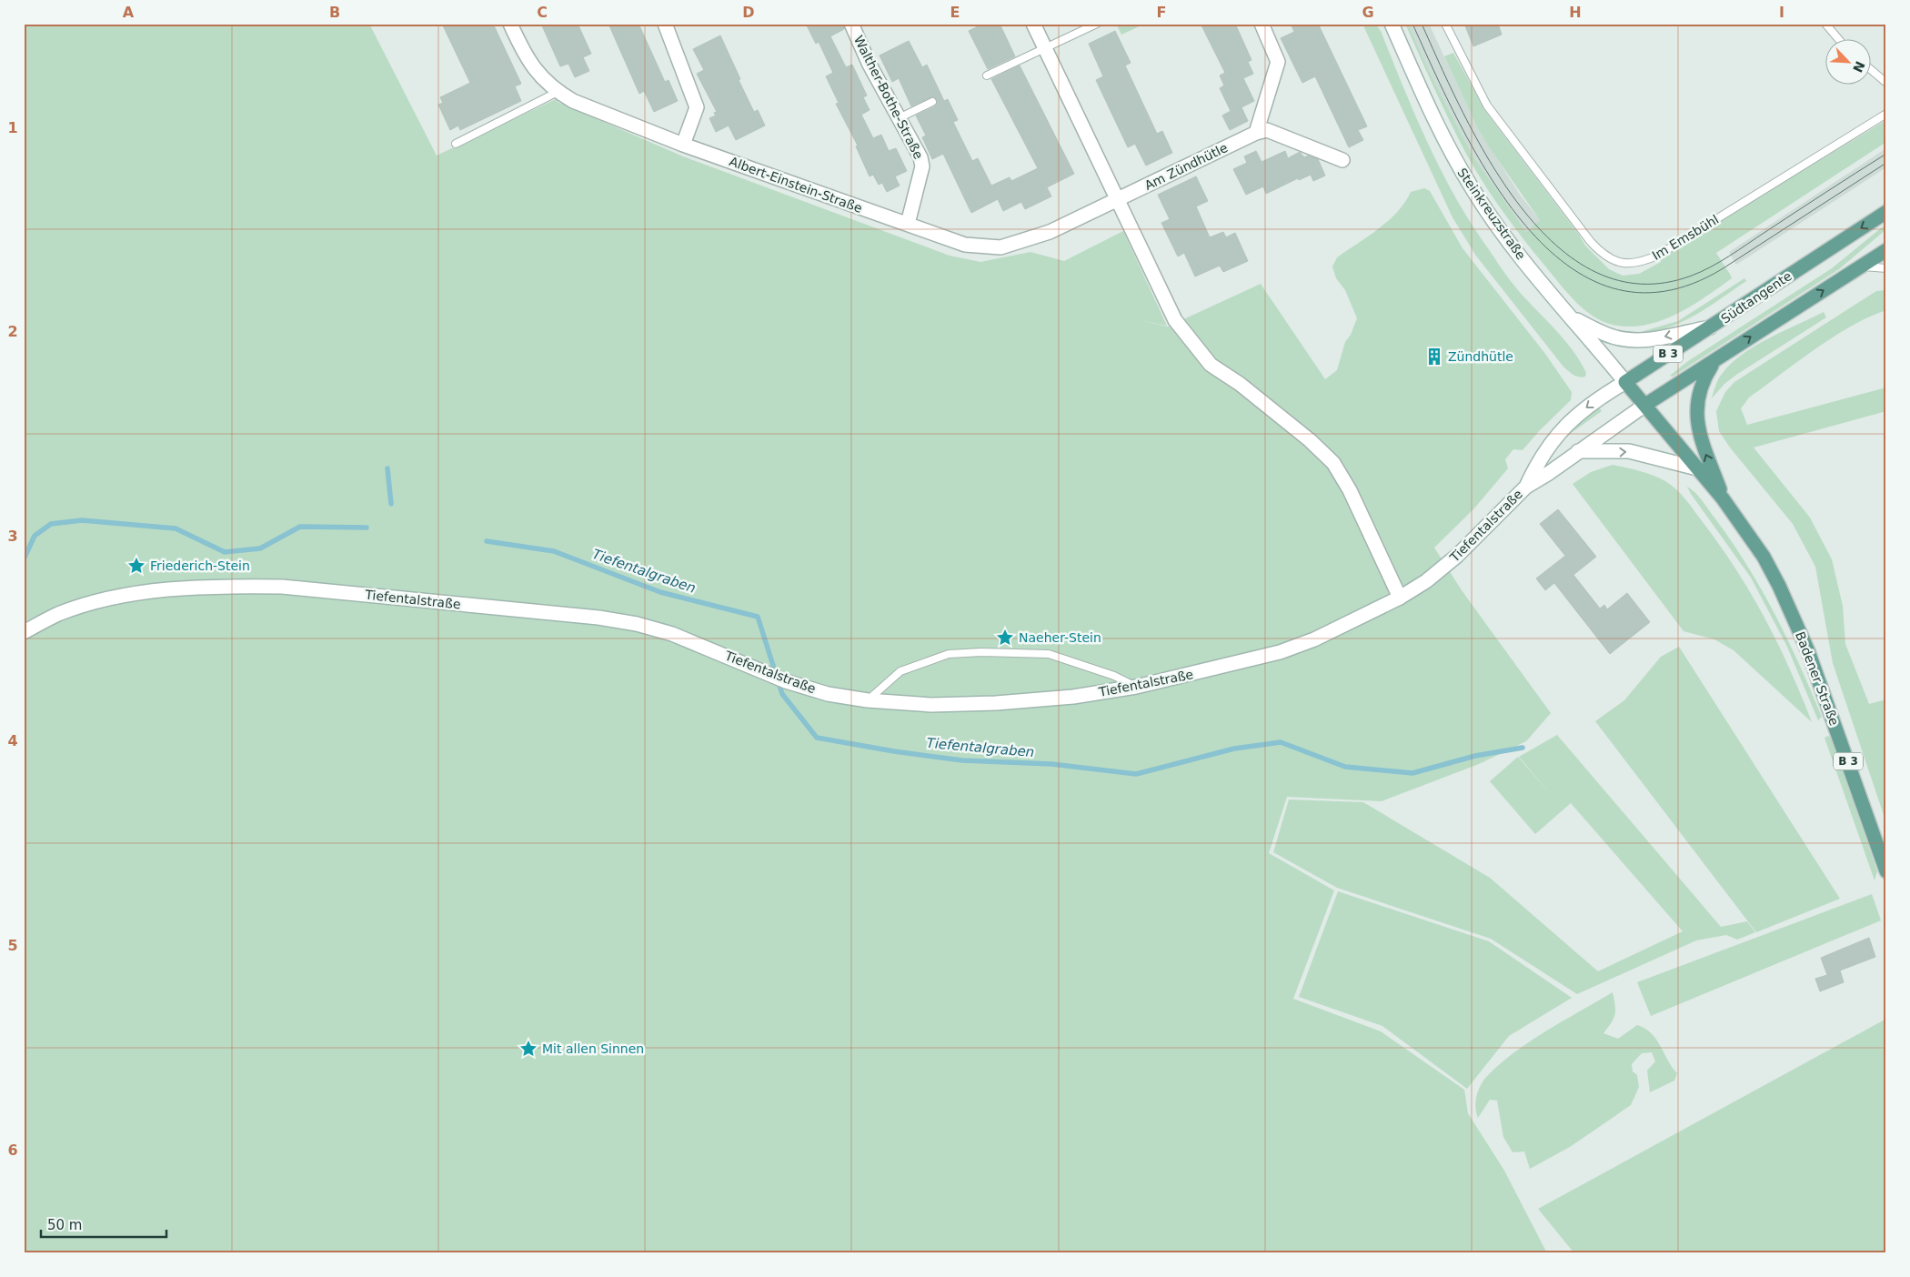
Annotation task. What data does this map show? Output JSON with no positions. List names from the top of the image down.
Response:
{
  "streets": {
    "main road": ["Südtangente", "B 3", "Badener Straße"],
    "street": [
      "Walther-Bothe-Straße",
      "Am Zündhütle",
      "Albert-Einstein-Straße",
      "Steinkreuzstraße",
      "Tiefentalstraße"
    ],
    "lane": ["Im Emsbühl"]
  },
  "crossings": [
    ["Walther-Bothe-Straße", "Albert-Einstein-Straße"],
    ["Am Zündhütle", "Albert-Einstein-Straße"],
    ["Steinkreuzstraße", "Südtangente"],
    ["Steinkreuzstraße", "Tiefentalstraße"],
    ["Steinkreuzstraße", "Badener Straße"],
    ["Südtangente", "Tiefentalstraße"],
    ["Südtangente", "Badener Straße"],
    ["B 3", "Tiefentalstraße"],
    ["B 3", "Badener Straße"],
    ["Tiefentalstraße", "Badener Straße"]
  ],
  "water": ["Tiefentalgraben"],
  "places": {
    "building": ["Zündhütle"],
    "place": ["Friederich-Stein", "Naeher-Stein", "Mit allen Sinnen"]
  },
  "scale_bar": "50 m",
  "north": "bottom right",
  "grid": {
    "columns": [
      "A",
      "B",
      "C",
      "D",
      "E",
      "F",
      "G",
      "H",
      "I"
    ],
    "rows": [
      "1",
      "2",
      "3",
      "4",
      "5",
      "6"
    ]
  }
}
